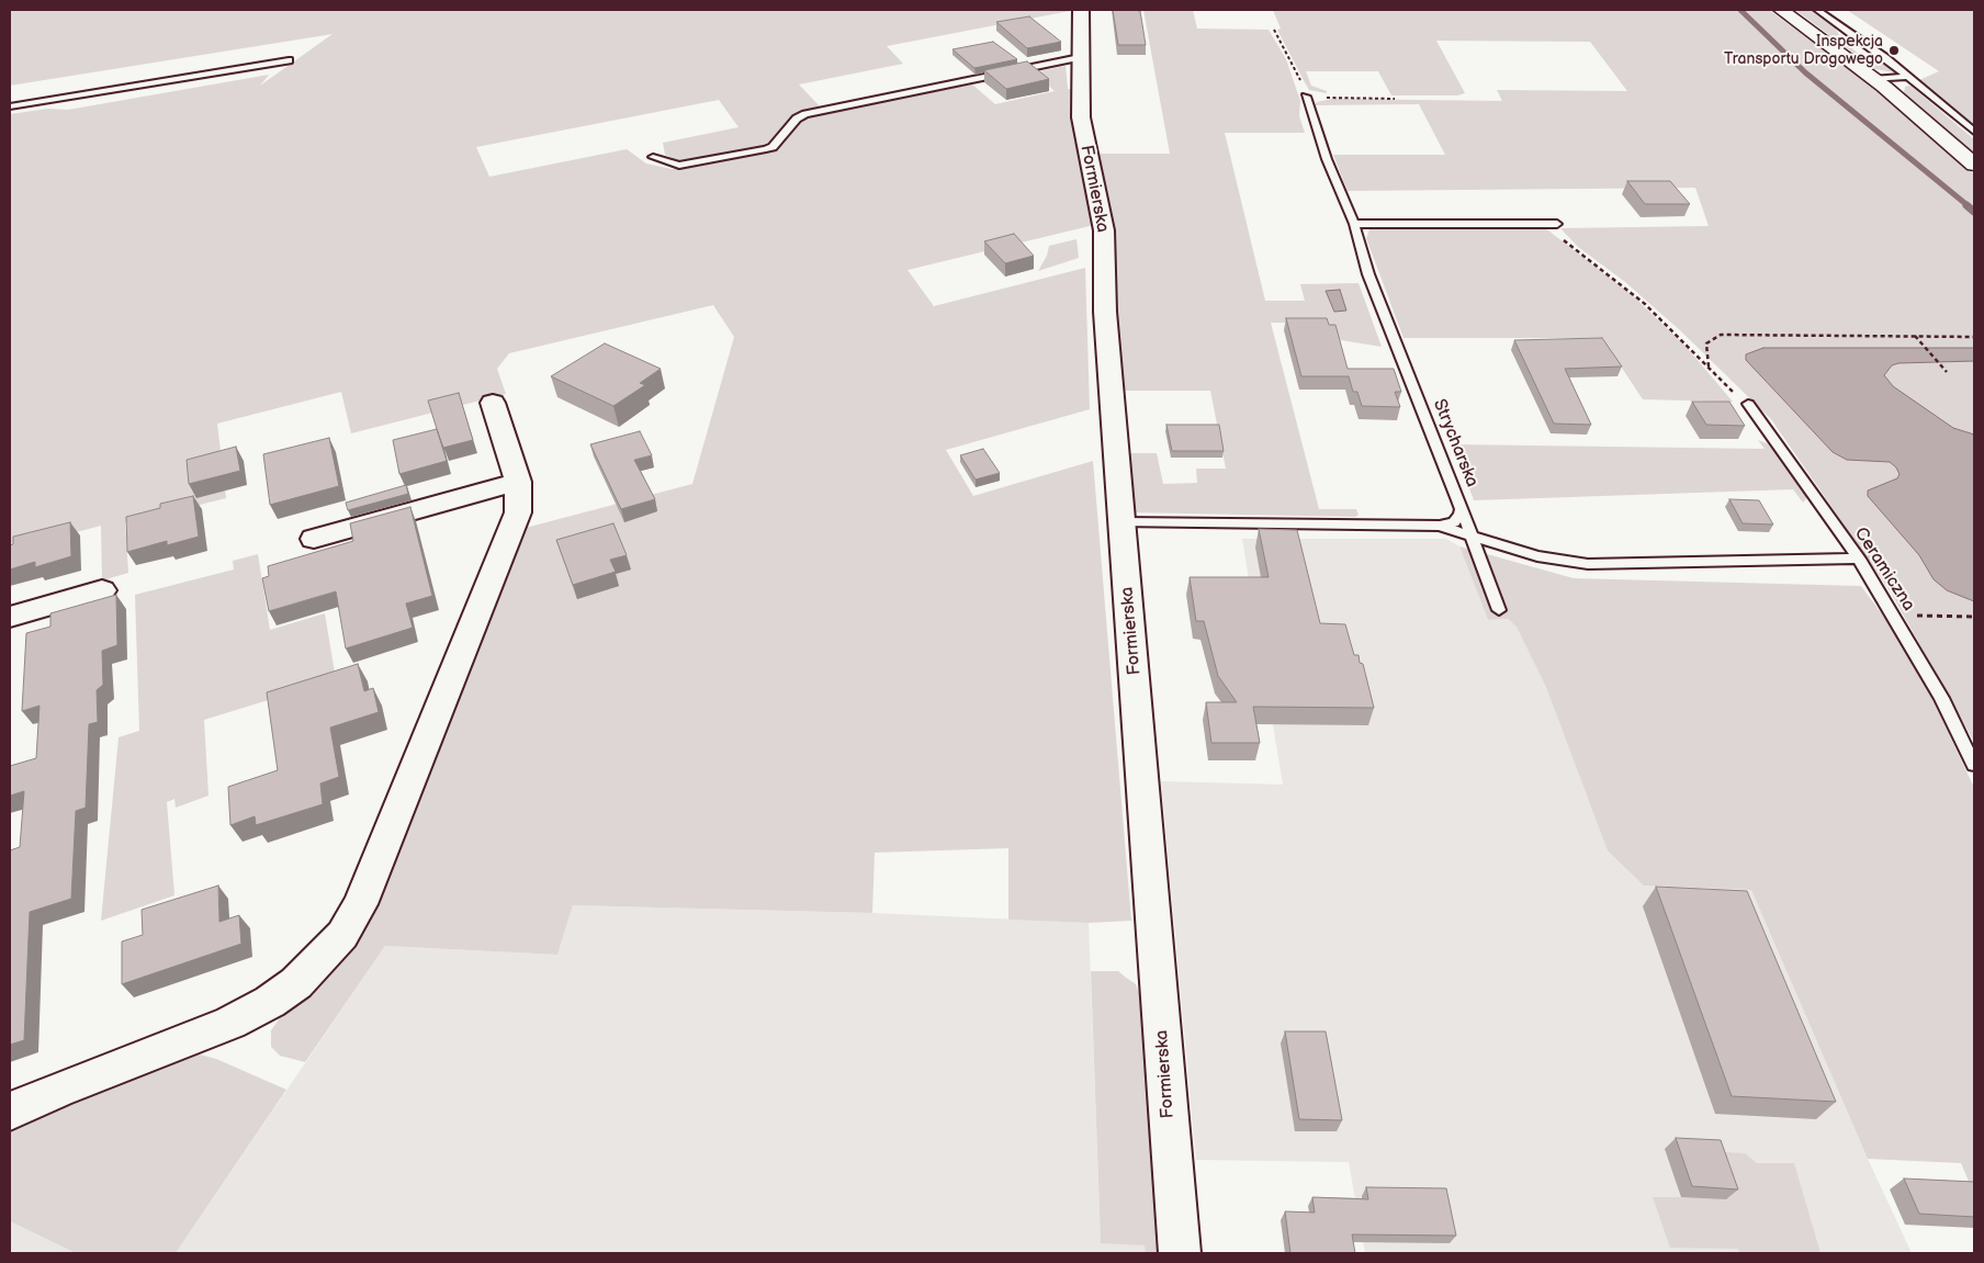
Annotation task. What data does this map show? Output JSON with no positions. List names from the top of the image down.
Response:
{
  "streets": {
    "street": ["Formierska"],
    "lane": ["Strycharska", "Ceramiczna"]
  },
  "places": ["Inspekcja Transportu Drogowego"]
}
